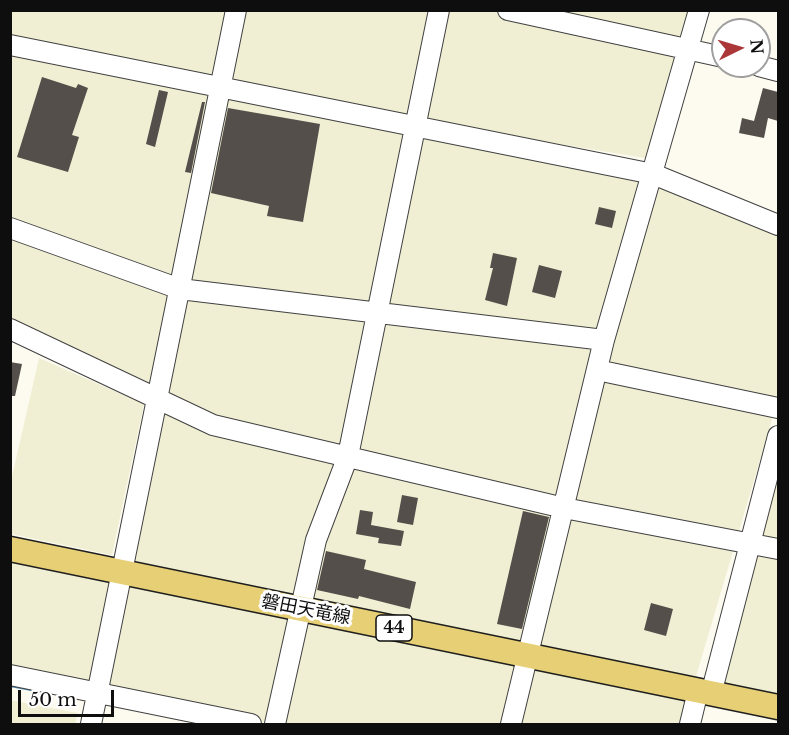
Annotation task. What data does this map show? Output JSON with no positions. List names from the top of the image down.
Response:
{
  "streets": {
    "main road": ["磐田天竜線", "44"]
  },
  "scale_bar": "50 m",
  "north": "right"
}
